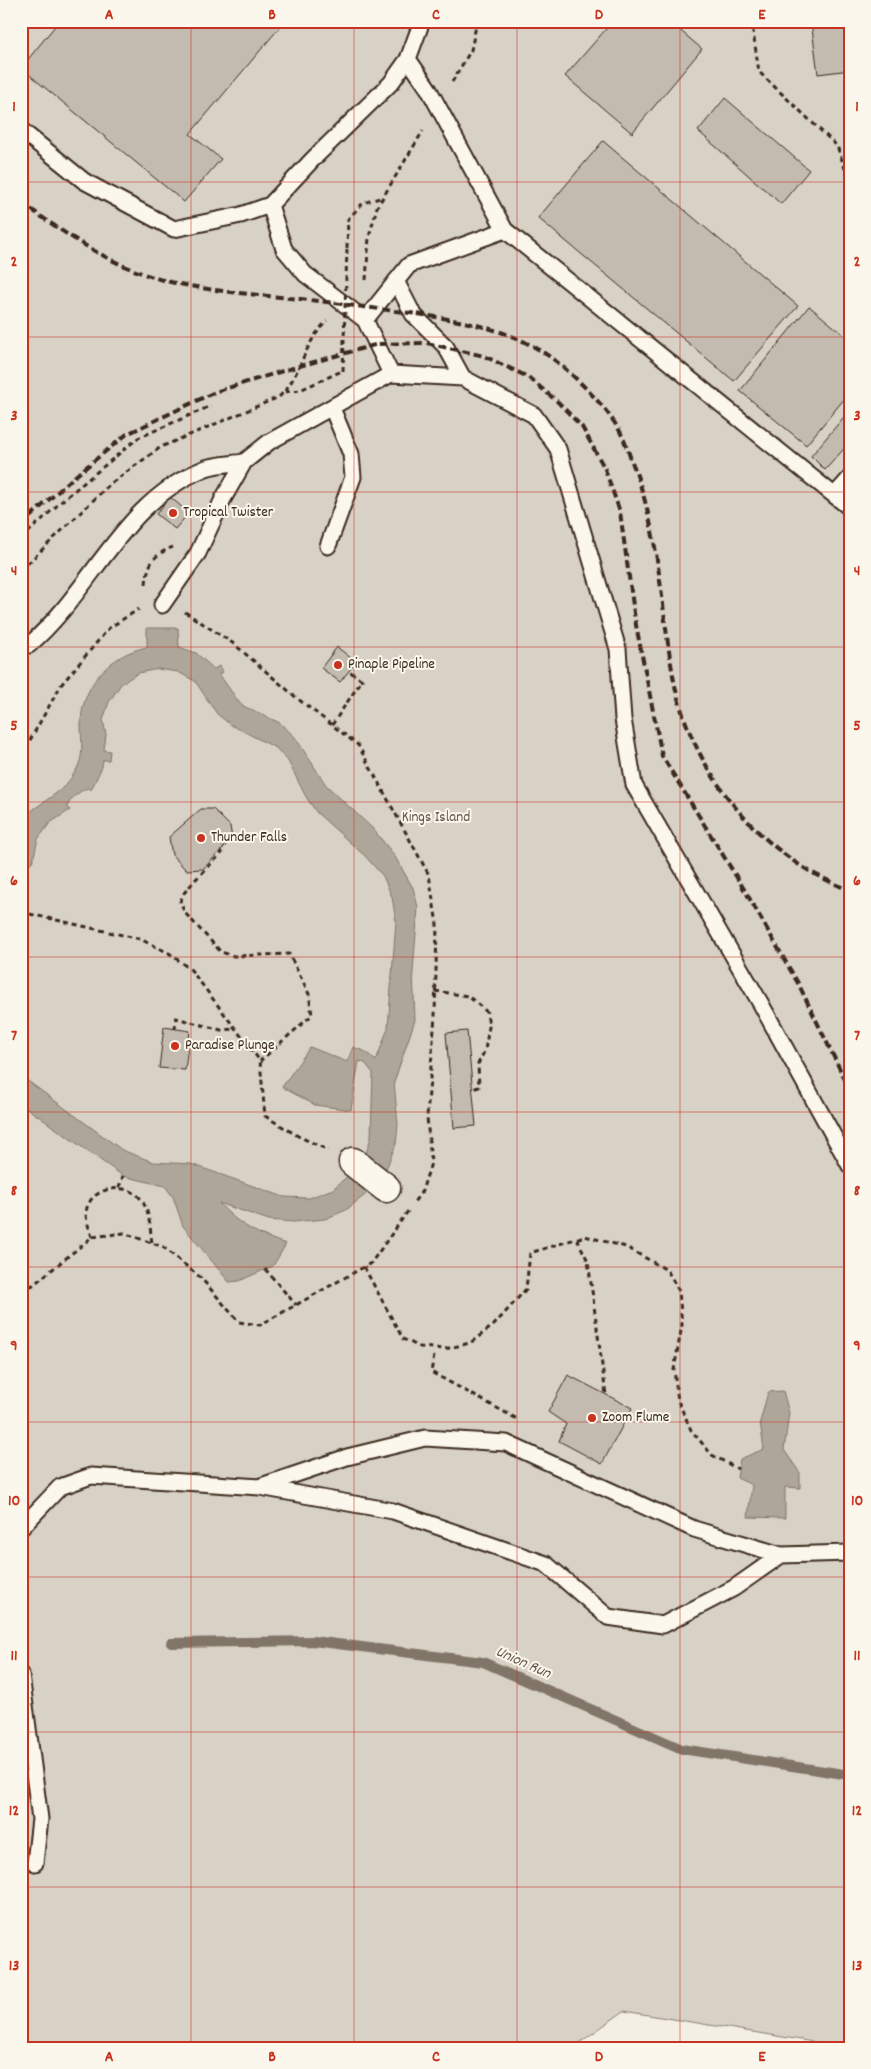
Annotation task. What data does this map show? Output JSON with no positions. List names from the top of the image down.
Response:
{
  "water": ["Union Run"],
  "parks": ["Kings Island"],
  "places": [
    "Tropical Twister",
    "Pinaple Pipeline",
    "Thunder Falls",
    "Paradise Plunge",
    "Zoom Flume"
  ],
  "grid": {
    "columns": [
      "A",
      "B",
      "C",
      "D",
      "E"
    ],
    "rows": [
      "1",
      "2",
      "3",
      "4",
      "5",
      "6",
      "7",
      "8",
      "9",
      "10",
      "11",
      "12",
      "13"
    ]
  }
}
